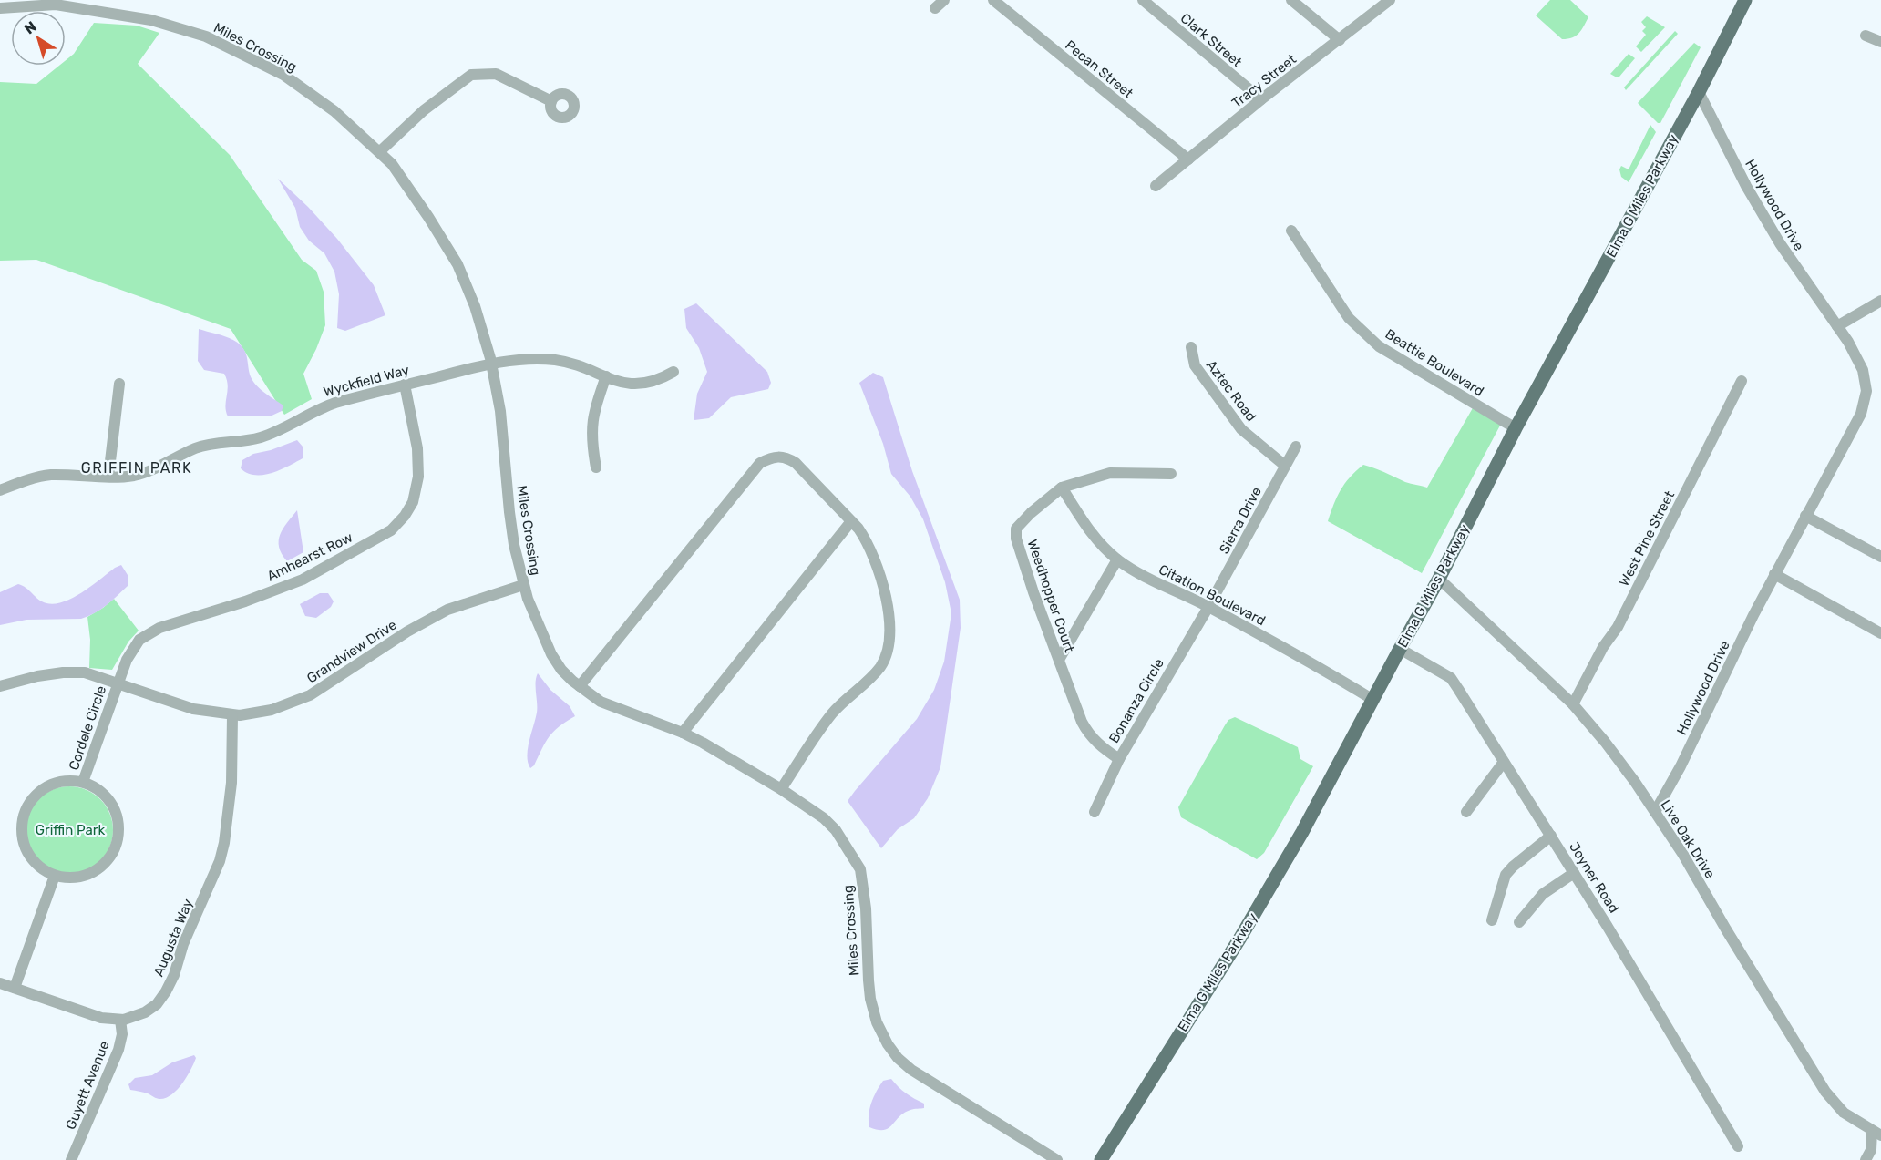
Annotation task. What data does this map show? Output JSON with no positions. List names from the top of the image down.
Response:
{
  "streets": {
    "main road": ["Elma G Miles Parkway"],
    "street": [
      "Clark Street",
      "Miles Crossing",
      "Pecan Street",
      "Tracy Street",
      "Hollywood Drive",
      "Beattie Boulevard",
      "Wyckfield Way",
      "Aztec Road",
      "Sierra Drive",
      "West Pine Street",
      "Amhearst Row",
      "Citation Boulevard",
      "Weedhopper Court",
      "Grandview Drive",
      "Bonanza Circle",
      "Cordele Circle",
      "Live Oak Drive",
      "Joyner Road",
      "Augusta Way",
      "Guyett Avenue"
    ]
  },
  "crossings": [
    ["Clark Street", "Tracy Street"],
    ["Miles Crossing", "Wyckfield Way"],
    ["Miles Crossing", "Grandview Drive"],
    ["Pecan Street", "Tracy Street"],
    ["Elma G Miles Parkway", "Hollywood Drive"],
    ["Elma G Miles Parkway", "Beattie Boulevard"],
    ["Elma G Miles Parkway", "Citation Boulevard"],
    ["Elma G Miles Parkway", "Live Oak Drive"],
    ["Elma G Miles Parkway", "Joyner Road"],
    ["Hollywood Drive", "Live Oak Drive"],
    ["Wyckfield Way", "Amhearst Row"],
    ["Aztec Road", "Sierra Drive"],
    ["Sierra Drive", "Citation Boulevard"],
    ["Sierra Drive", "Bonanza Circle"],
    ["West Pine Street", "Live Oak Drive"],
    ["Amhearst Row", "Grandview Drive"],
    ["Amhearst Row", "Cordele Circle"],
    ["Citation Boulevard", "Weedhopper Court"],
    ["Citation Boulevard", "Bonanza Circle"],
    ["Weedhopper Court", "Bonanza Circle"],
    ["Grandview Drive", "Cordele Circle"],
    ["Grandview Drive", "Augusta Way"],
    ["Augusta Way", "Guyett Avenue"]
  ],
  "districts": ["GRIFFIN PARK"],
  "parks": ["Griffin Park"],
  "north": "top left"
}
